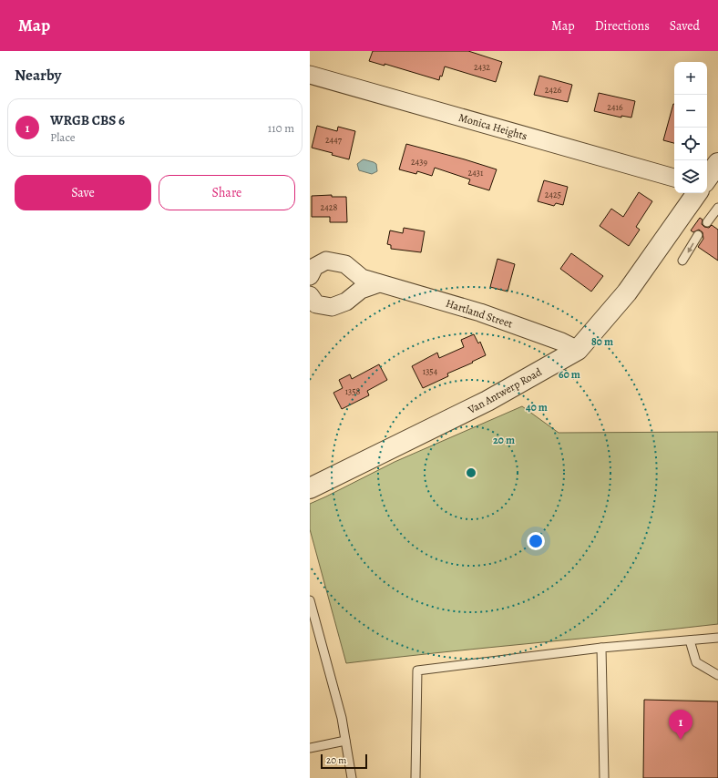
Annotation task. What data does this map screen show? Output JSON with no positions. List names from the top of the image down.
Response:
{
  "streets": {
    "street": ["Monica Heights", "Hartland Street", "Van Antwerp Road"]
  },
  "crossings": [
    ["Hartland Street", "Van Antwerp Road"]
  ],
  "house_numbers": [
    "2432",
    "2426",
    "2416",
    "2447",
    "2439",
    "2431",
    "2425",
    "2428",
    "1354",
    "1358"
  ],
  "scale_bar": "20 m",
  "page": {
    "header": "Map",
    "nav": ["Map", "Directions", "Saved"],
    "heading": "Nearby",
    "map_buttons": ["+", "−"],
    "list": [
      {
        "mark": "1",
        "name": "WRGB CBS 6",
        "note": "Place",
        "value": "110 m"
      }
    ],
    "buttons": ["Save", "Share"],
    "pins": "1",
    "scale": "20 m"
  },
  "rings": [
    "80 m",
    "60 m",
    "40 m",
    "20 m"
  ]
}
